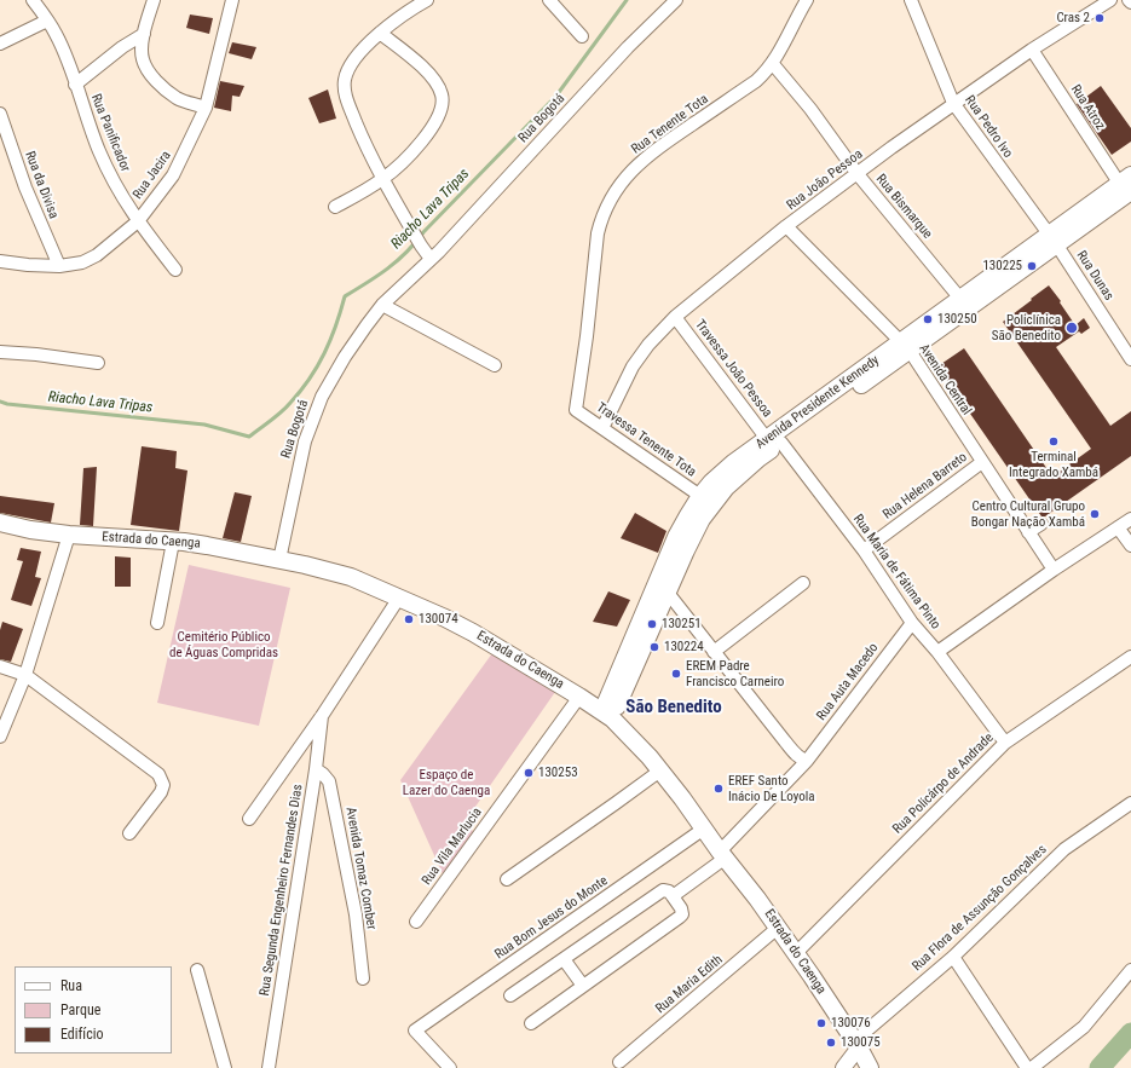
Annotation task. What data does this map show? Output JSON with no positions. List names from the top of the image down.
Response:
{
  "streets": {
    "main road": ["Avenida Presidente Kennedy", "Estrada do Caenga"],
    "street": [
      "Rua Atroz",
      "Rua Bogotá",
      "Rua Tenente Tota",
      "Rua Pedro Ivo",
      "Rua Panificador",
      "Rua Jacira",
      "Rua João Pessoa",
      "Rua da Divisa",
      "Rua Bismarque",
      "Rua Dunas",
      "Travessa João Pessoa",
      "Avenida Central",
      "Travessa Tenente Tota",
      "Rua Helena Barreto",
      "Rua Maria de Fátima Pinto",
      "Rua Auta Macedo",
      "Rua Policárpo de Andrade",
      "Rua Vila Marlucia",
      "Avenida Tomaz Comber",
      "Rua Segunda Engenheiro Fernandes Dias",
      "Rua Flora de Assunção Gonçalves",
      "Rua Bom Jesus do Monte",
      "Rua Maria Edith"
    ]
  },
  "crossings": [
    ["Rua Atroz", "Rua João Pessoa"],
    ["Rua Atroz", "Avenida Presidente Kennedy"],
    ["Rua Bogotá", "Estrada do Caenga"],
    ["Rua Tenente Tota", "Rua Bismarque"],
    ["Rua Tenente Tota", "Travessa Tenente Tota"],
    ["Rua Pedro Ivo", "Rua João Pessoa"],
    ["Rua Pedro Ivo", "Rua Dunas"],
    ["Rua Pedro Ivo", "Avenida Presidente Kennedy"],
    ["Rua Panificador", "Rua Jacira"],
    ["Rua Jacira", "Rua da Divisa"],
    ["Rua João Pessoa", "Rua Bismarque"],
    ["Rua João Pessoa", "Travessa João Pessoa"],
    ["Rua João Pessoa", "Avenida Central"],
    ["Rua João Pessoa", "Travessa Tenente Tota"],
    ["Rua Bismarque", "Avenida Presidente Kennedy"],
    ["Rua Dunas", "Avenida Presidente Kennedy"],
    ["Travessa João Pessoa", "Avenida Presidente Kennedy"],
    ["Travessa João Pessoa", "Rua Maria de Fátima Pinto"],
    ["Avenida Central", "Avenida Presidente Kennedy"],
    ["Avenida Central", "Rua Helena Barreto"],
    ["Avenida Presidente Kennedy", "Travessa Tenente Tota"],
    ["Avenida Presidente Kennedy", "Estrada do Caenga"],
    ["Avenida Presidente Kennedy", "Rua Maria de Fátima Pinto"],
    ["Rua Helena Barreto", "Rua Maria de Fátima Pinto"],
    ["Estrada do Caenga", "Rua Auta Macedo"],
    ["Estrada do Caenga", "Rua Policárpo de Andrade"],
    ["Estrada do Caenga", "Rua Vila Marlucia"],
    ["Estrada do Caenga", "Rua Segunda Engenheiro Fernandes Dias"],
    ["Estrada do Caenga", "Rua Flora de Assunção Gonçalves"],
    ["Estrada do Caenga", "Rua Bom Jesus do Monte"],
    ["Estrada do Caenga", "Rua Maria Edith"],
    ["Rua Maria de Fátima Pinto", "Rua Auta Macedo"],
    ["Rua Maria de Fátima Pinto", "Rua Policárpo de Andrade"],
    ["Avenida Tomaz Comber", "Rua Segunda Engenheiro Fernandes Dias"]
  ],
  "districts": ["São Benedito"],
  "water": ["Riacho Lava Tripas"],
  "parks": ["Cemitério Público de Águas Compridas", "Espaço de Lazer do Caenga"],
  "places": [
    "Cras 2",
    "130225",
    "130250",
    "Policlínica São Benedito",
    "Terminal Integrado Xambá",
    "Centro Cultural Grupo Bongar Nação Xambá",
    "130074",
    "130251",
    "130224",
    "EREM Padre Francisco Carneiro",
    "130253",
    "EREF Santo Inácio De Loyola",
    "130076",
    "130075"
  ],
  "legend": ["Rua", "Parque", "Edifício"]
}
